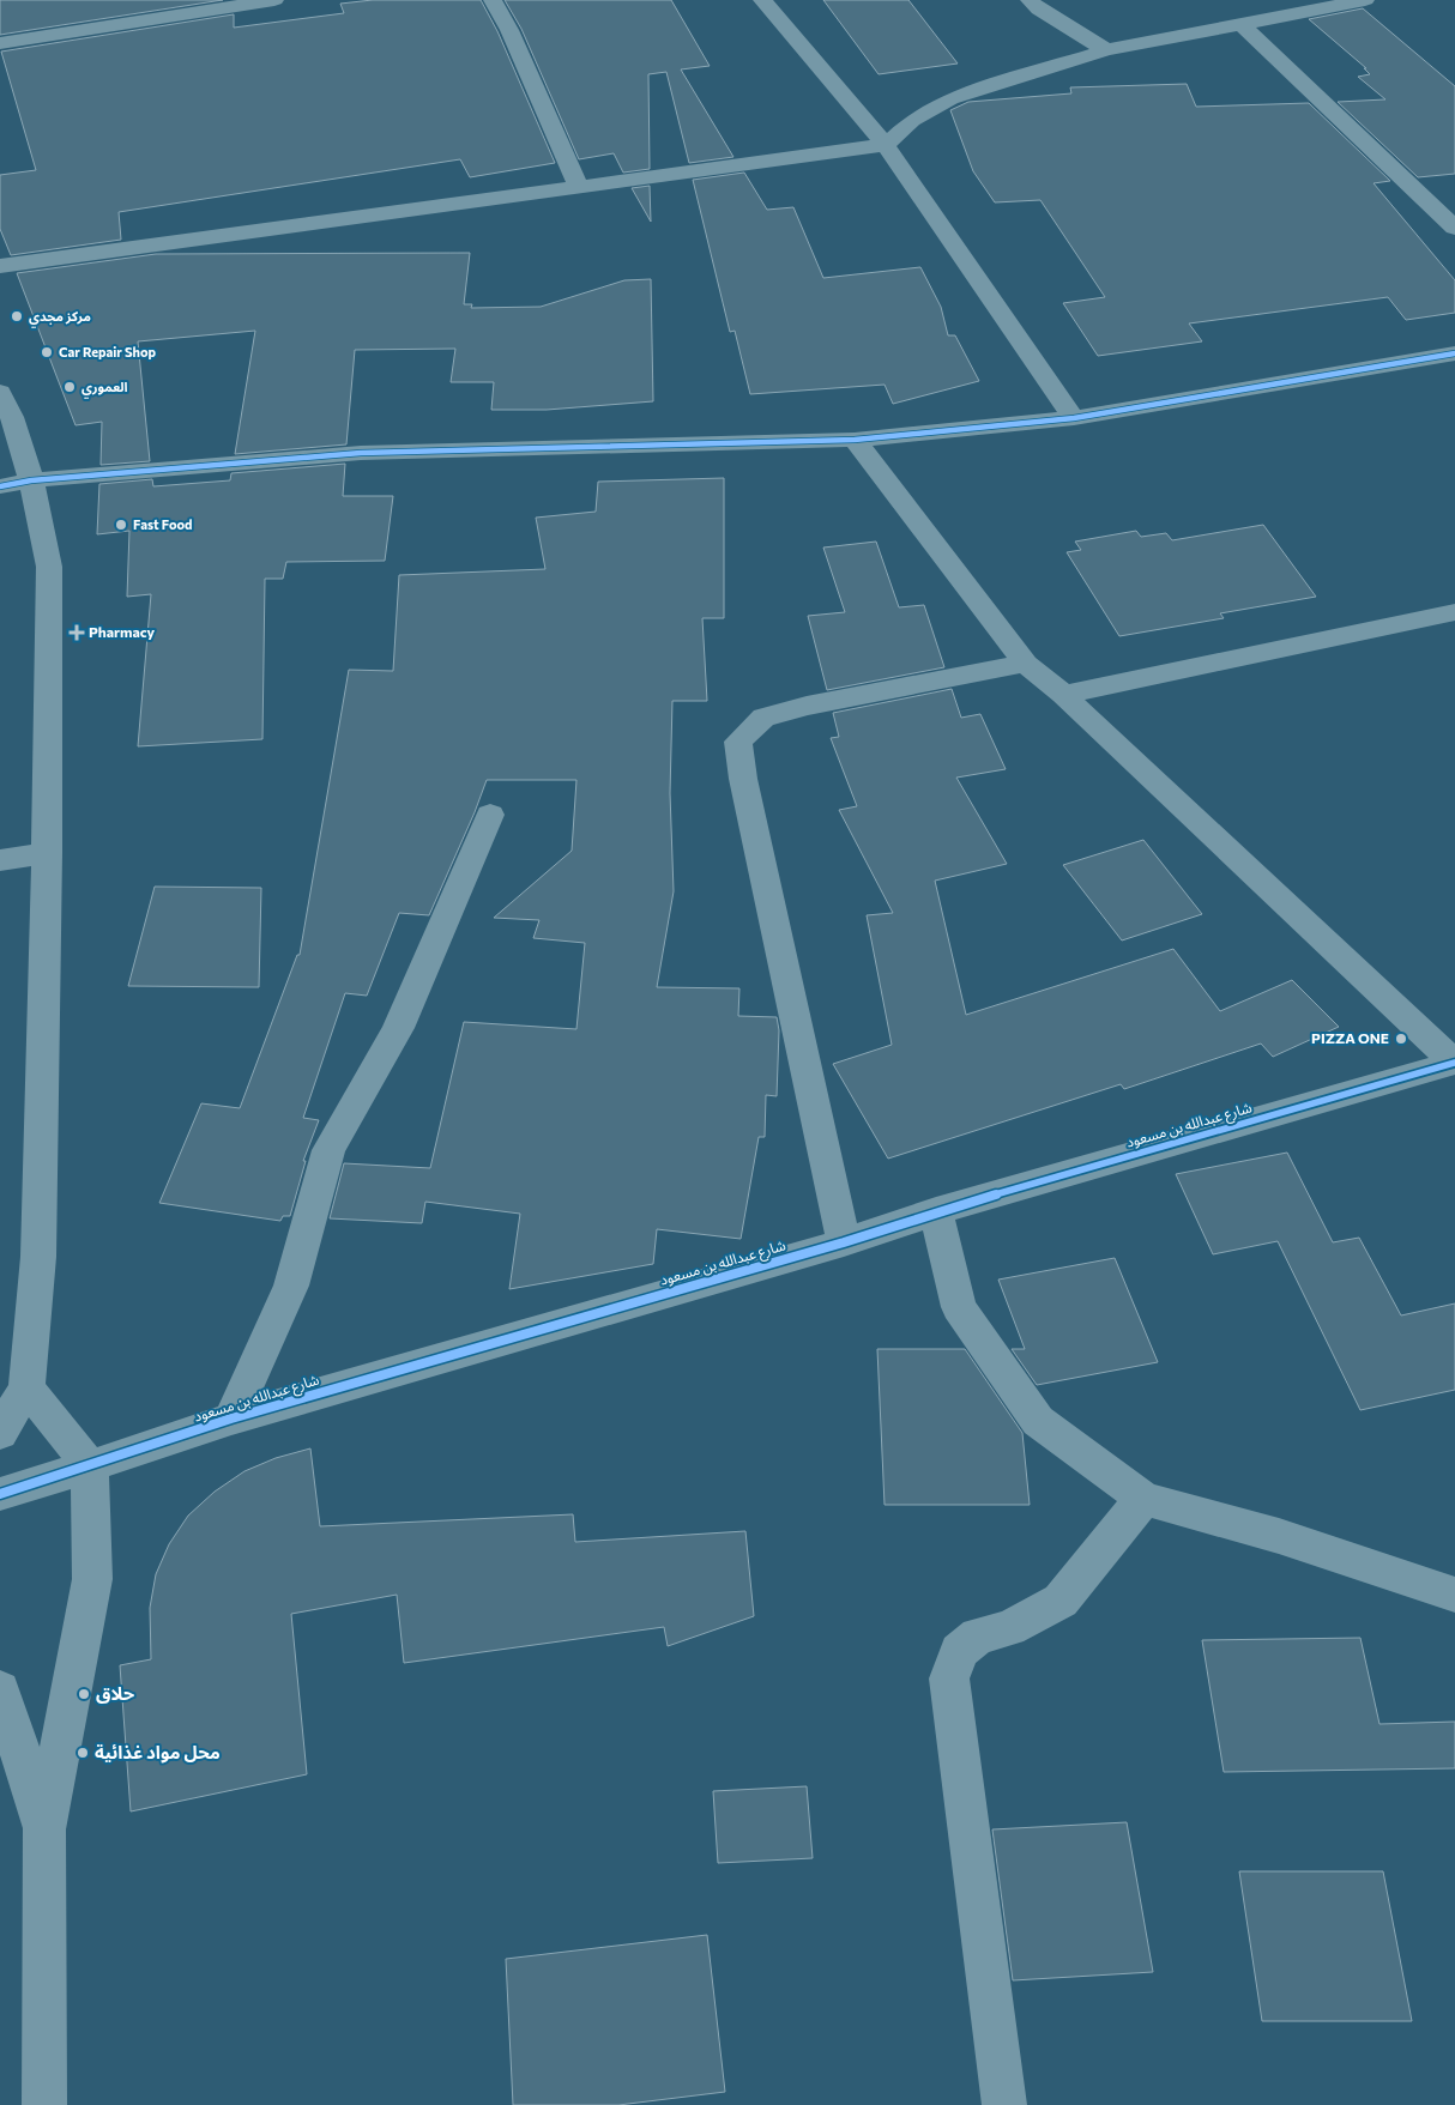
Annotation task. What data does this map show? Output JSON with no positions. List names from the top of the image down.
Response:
{
  "streets": {
    "street": ["شارع عبدالله بن مسعود"]
  },
  "places": {
    "other": [
      "مركز مجدي",
      "Car Repair Shop",
      "العموري",
      "Fast Food",
      "PIZZA ONE",
      "حلاق",
      "محل مواد غذائية"
    ],
    "health": ["Pharmacy"]
  }
}
